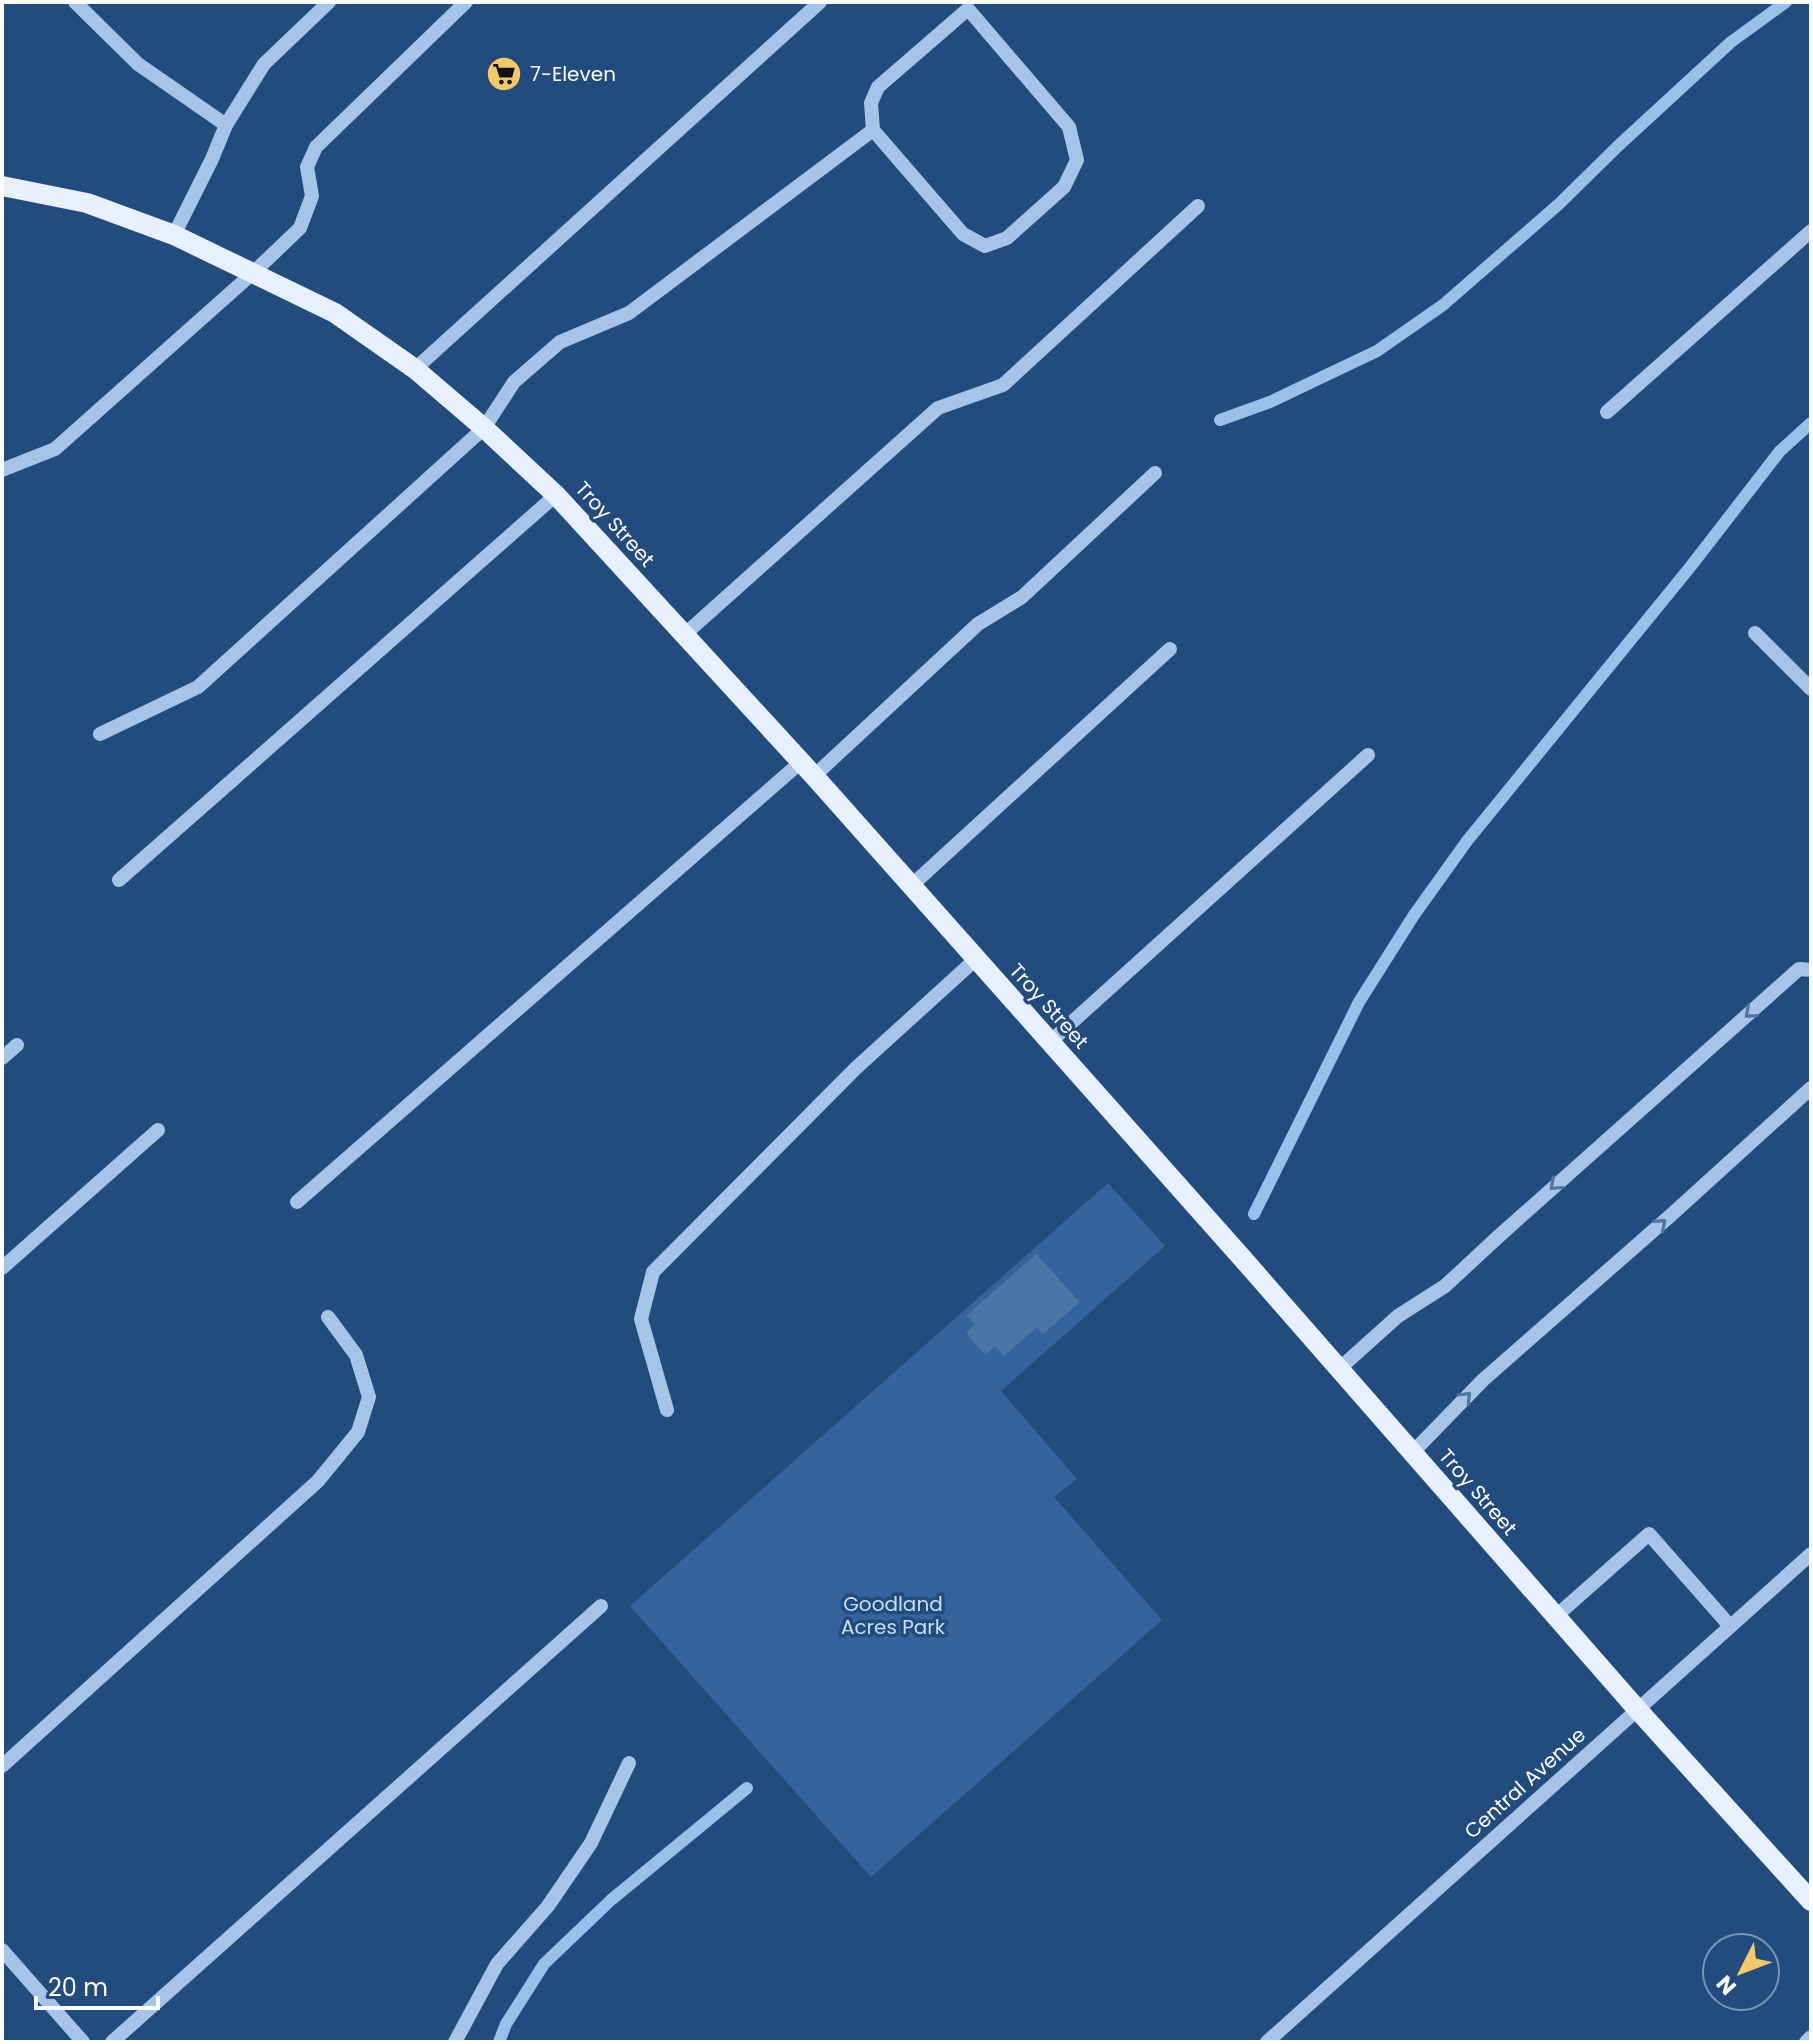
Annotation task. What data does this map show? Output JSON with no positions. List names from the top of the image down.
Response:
{
  "streets": {
    "main road": ["Troy Street"],
    "street": ["Central Avenue"]
  },
  "crossings": [
    ["Troy Street", "Central Avenue"]
  ],
  "parks": ["Goodland Acres Park"],
  "places": {
    "supermarket": ["7-Eleven"]
  },
  "scale_bar": "20 m",
  "north": "bottom left"
}
